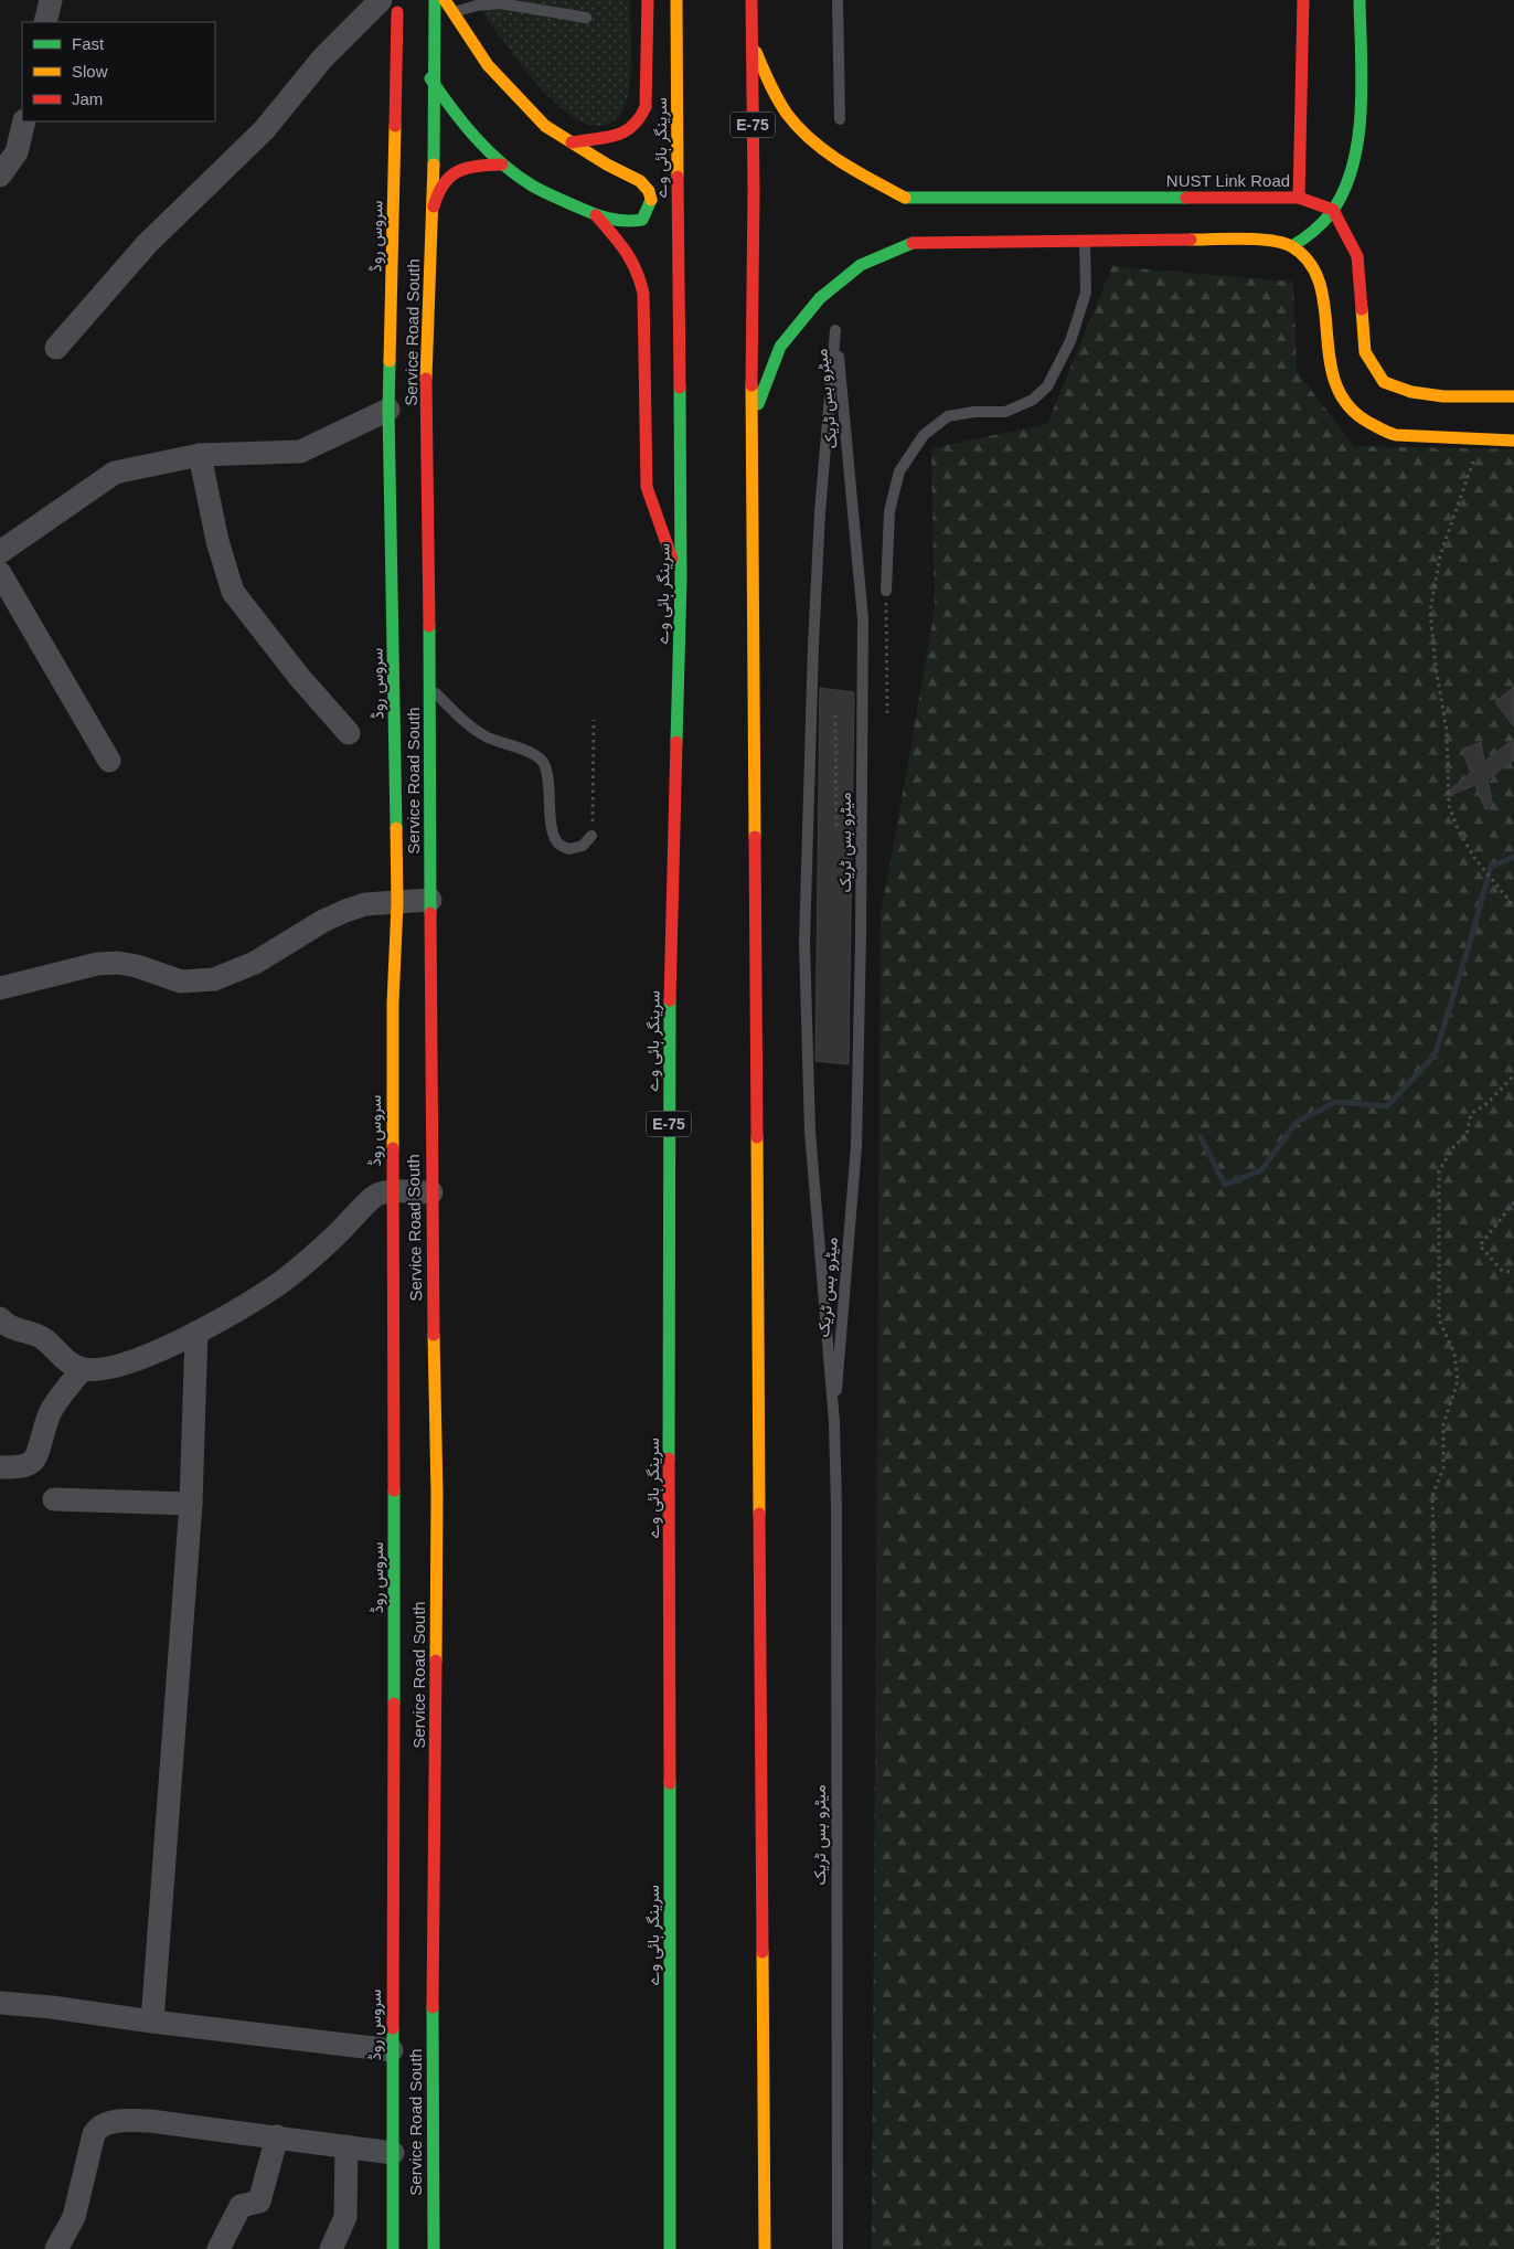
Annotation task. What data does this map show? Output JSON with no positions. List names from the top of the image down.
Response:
{
  "streets": {
    "main road": [
      "E-75",
      "سرینگر ہائی وے",
      "NUST Link Road",
      "سروس روڈ",
      "Service Road South"
    ],
    "lane": ["میٹرو بس ٹریک"]
  },
  "crossings": [
    ["E-75", "NUST Link Road"]
  ],
  "legend": ["Fast", "Slow", "Jam"]
}
